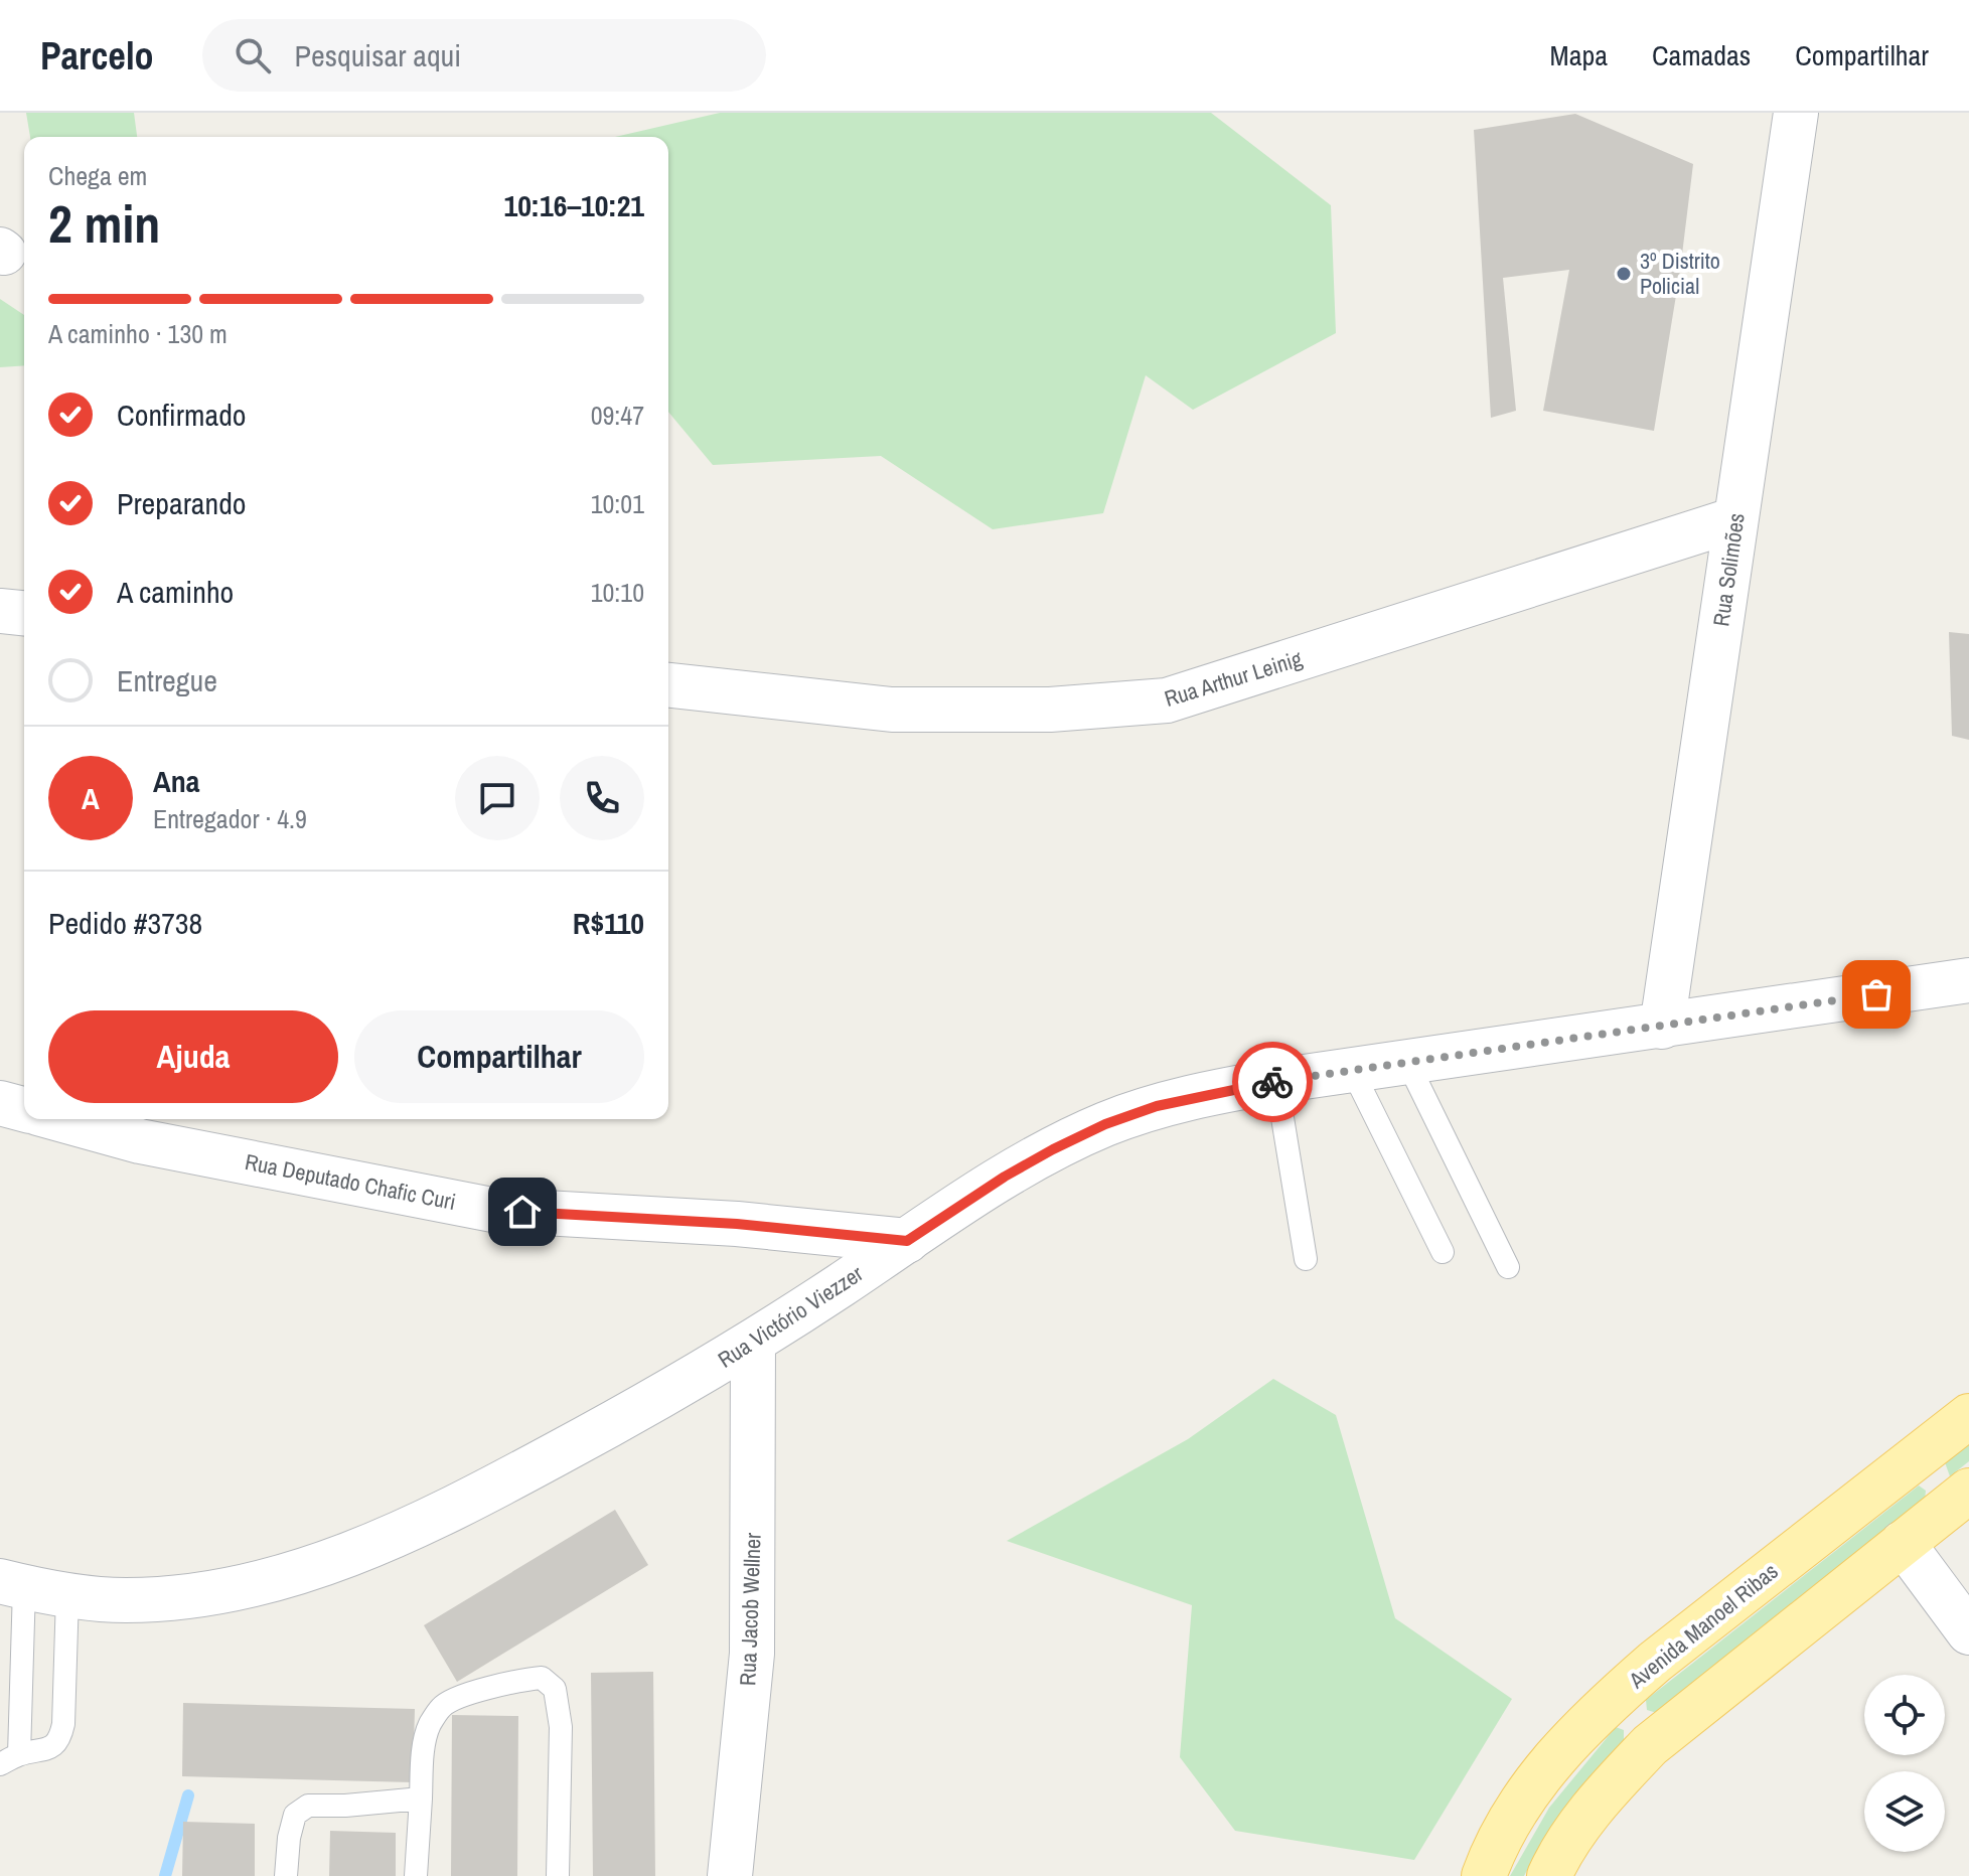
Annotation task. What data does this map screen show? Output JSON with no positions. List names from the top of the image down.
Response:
{
  "streets": {
    "main road": ["Avenida Manoel Ribas"],
    "street": [
      "Rua Solimões",
      "Rua Arthur Leinig",
      "Rua Deputado Chafic Curi",
      "Rua Victório Viezzer",
      "Rua Jacob Wellner"
    ]
  },
  "crossings": [
    ["Rua Solimões", "Rua Arthur Leinig"],
    ["Rua Solimões", "Rua Victório Viezzer"],
    ["Rua Deputado Chafic Curi", "Rua Victório Viezzer"],
    ["Rua Victório Viezzer", "Rua Jacob Wellner"]
  ],
  "places": ["3º Distrito Policial"],
  "page": {
    "header": "Parcelo",
    "search": "Pesquisar aqui",
    "nav": ["Mapa", "Camadas", "Compartilhar"],
    "heading": ["2 min", "Chega em", "10:16–10:21"],
    "panel": [
      "Ana",
      "Entregador · 4.9",
      "Pedido #3738",
      "R$110"
    ],
    "bar": "A caminho · 130 m",
    "list": [
      ["Confirmado", "09:47"],
      ["Preparando", "10:01"],
      ["A caminho", "10:10"],
      "Entregue"
    ],
    "round": "A",
    "buttons": ["Ajuda", "Compartilhar"]
  }
}
